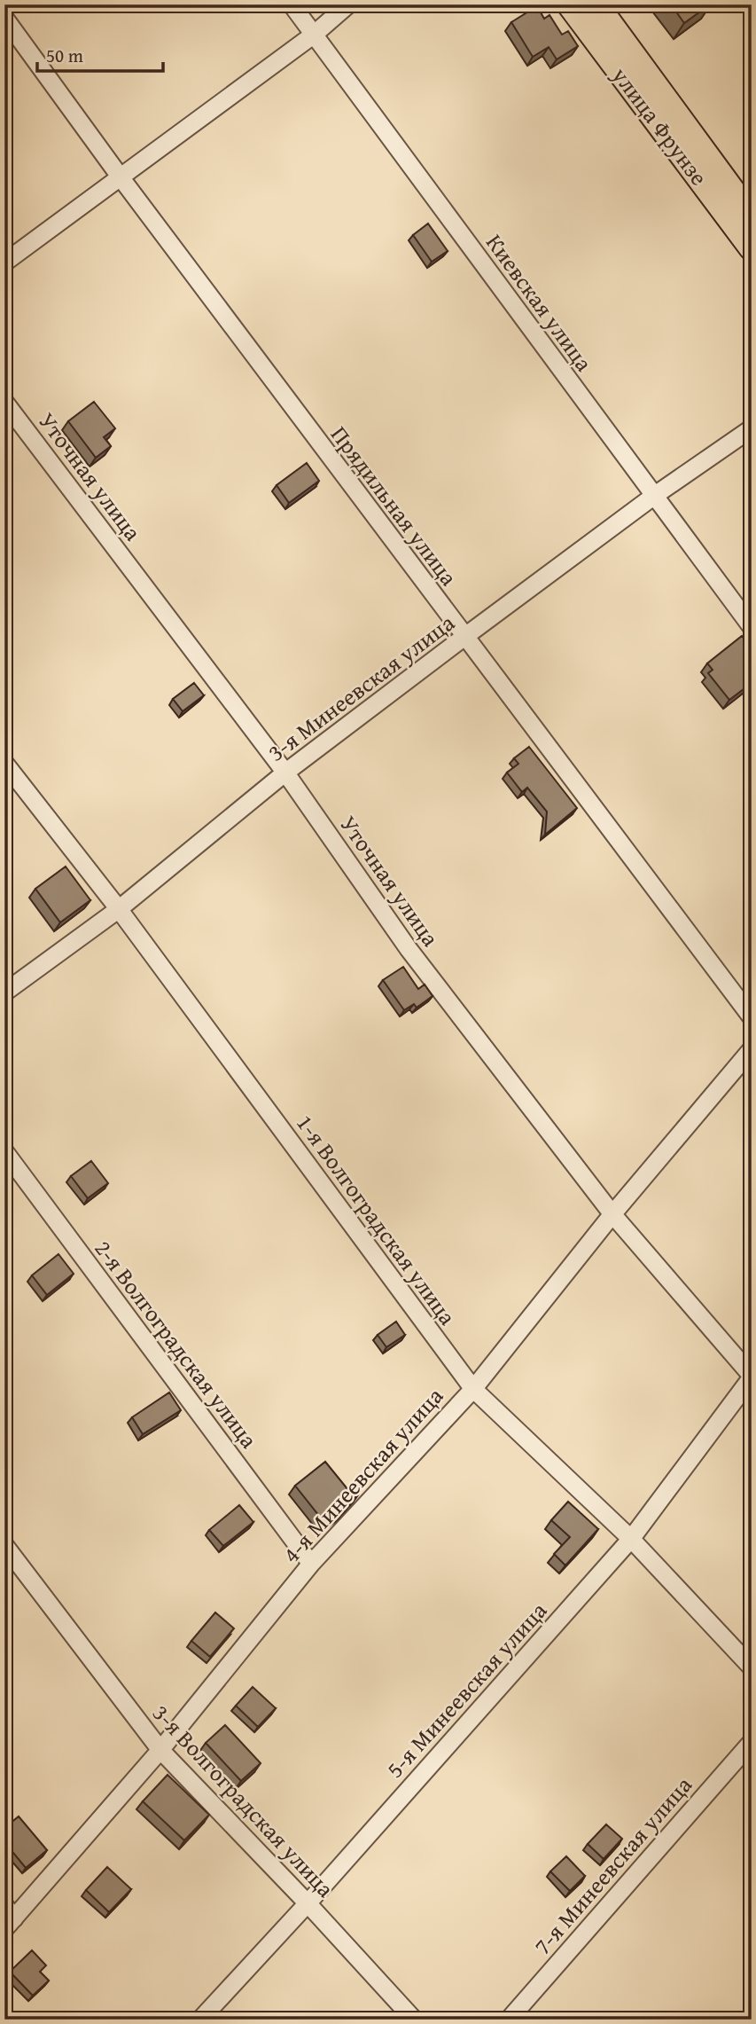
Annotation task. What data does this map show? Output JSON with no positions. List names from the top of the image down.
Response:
{
  "streets": {
    "highway": ["улица Фрунзе"],
    "street": [
      "Киевская улица",
      "Уточная улица",
      "Прядильная улица",
      "3-я Минеевская улица",
      "1-я Волгоградская улица",
      "2-я Волгоградская улица",
      "4-я Минеевская улица",
      "5-я Минеевская улица",
      "3-я Волгоградская улица",
      "7-я Минеевская улица"
    ]
  },
  "crossings": [
    ["Киевская улица", "3-я Минеевская улица"],
    ["Уточная улица", "3-я Минеевская улица"],
    ["Уточная улица", "4-я Минеевская улица"],
    ["Уточная улица", "5-я Минеевская улица"],
    ["Прядильная улица", "3-я Минеевская улица"],
    ["3-я Минеевская улица", "1-я Волгоградская улица"],
    ["1-я Волгоградская улица", "4-я Минеевская улица"],
    ["1-я Волгоградская улица", "5-я Минеевская улица"],
    ["2-я Волгоградская улица", "4-я Минеевская улица"],
    ["4-я Минеевская улица", "3-я Волгоградская улица"],
    ["5-я Минеевская улица", "3-я Волгоградская улица"]
  ],
  "scale_bar": "50 m"
}
